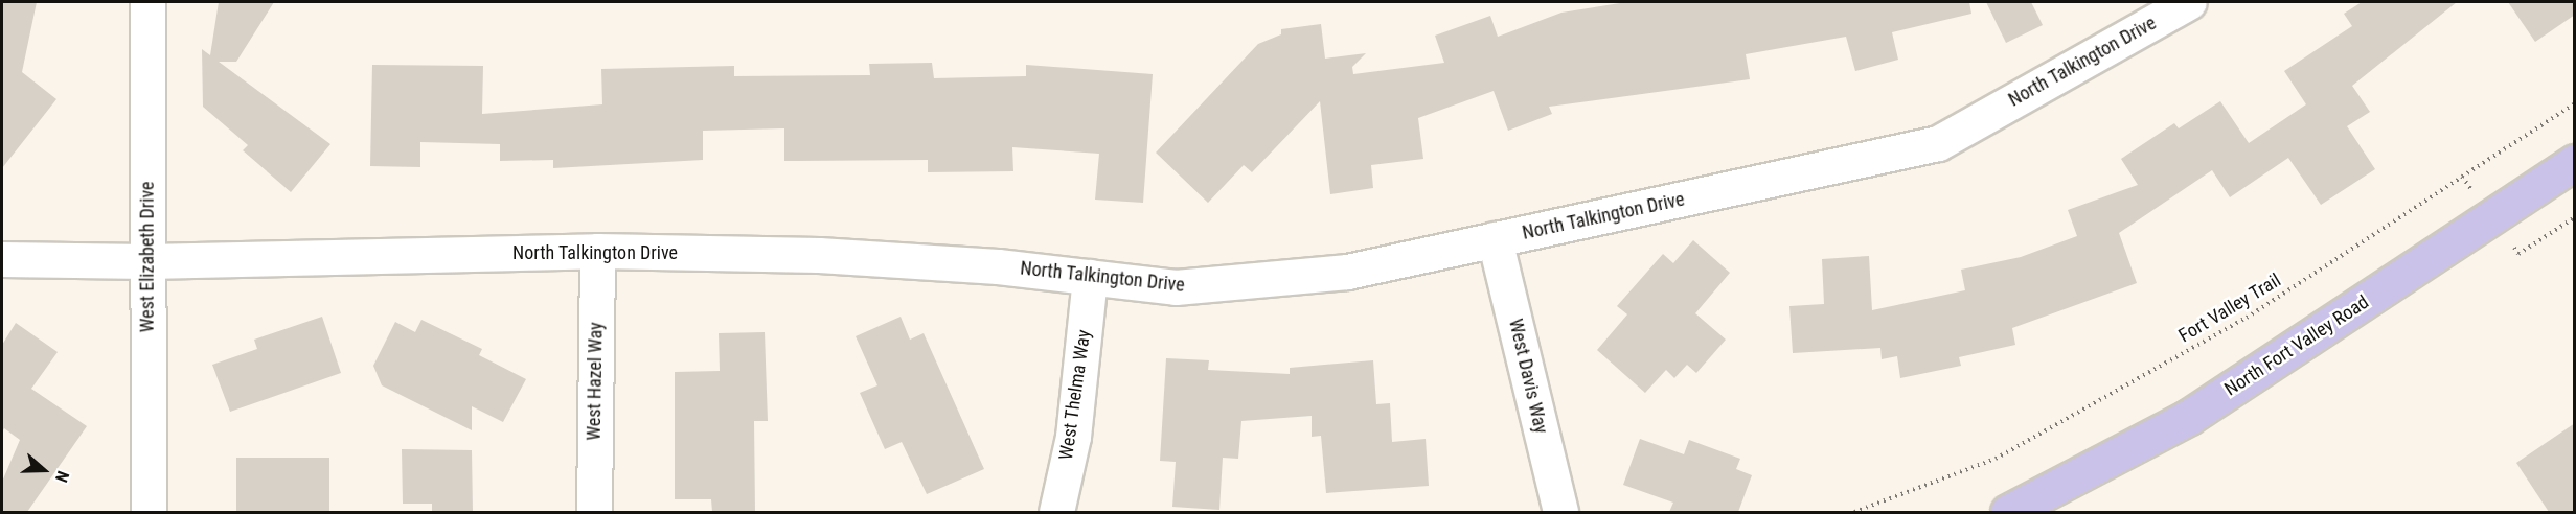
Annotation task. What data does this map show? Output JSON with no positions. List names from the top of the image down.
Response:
{
  "streets": {
    "main road": ["North Fort Valley Road"],
    "street": [
      "North Talkington Drive",
      "West Elizabeth Drive",
      "West Davis Way",
      "West Hazel Way",
      "West Thelma Way"
    ],
    "path": ["Fort Valley Trail"]
  },
  "crossings": [
    ["North Talkington Drive", "West Elizabeth Drive"],
    ["North Talkington Drive", "West Davis Way"],
    ["North Talkington Drive", "West Hazel Way"],
    ["North Talkington Drive", "West Thelma Way"]
  ],
  "north": "right"
}
